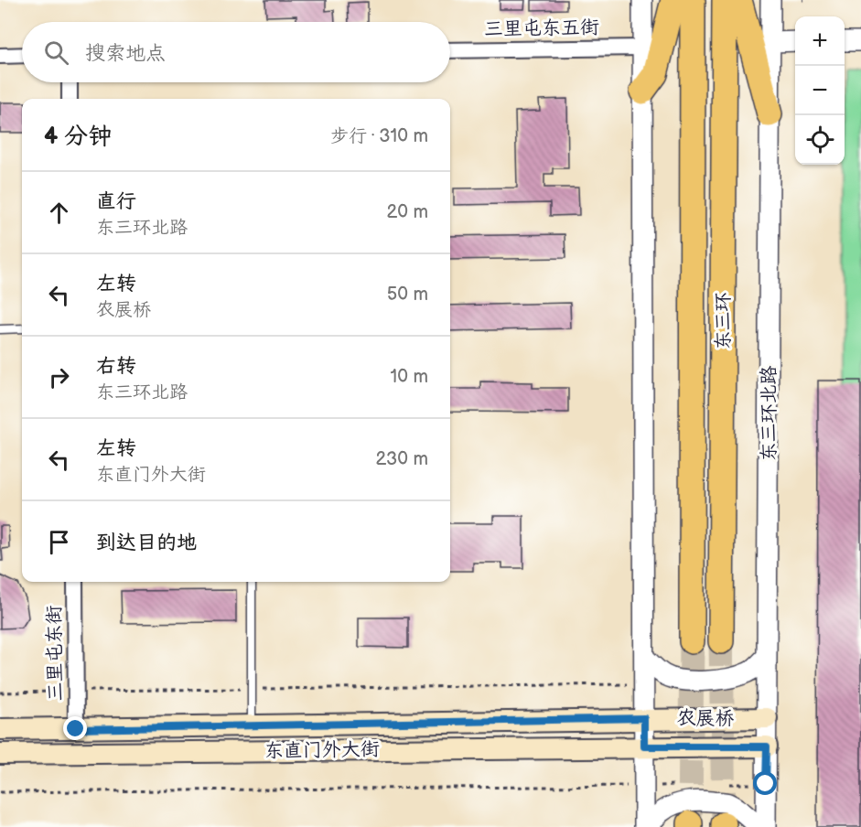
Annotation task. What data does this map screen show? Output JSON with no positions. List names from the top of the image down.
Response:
{
  "streets": {
    "highway": ["东三环"],
    "main road": ["农展桥", "东直门外大街"],
    "street": ["三里屯东五街", "东三环北路", "三里屯东街"]
  },
  "crossings": [
    ["东三环北路", "农展桥"],
    ["三里屯东街", "东直门外大街"],
    ["农展桥", "东直门外大街"]
  ],
  "page": {
    "map_buttons": ["+", "−"],
    "search": "搜索地点",
    "heading": ["4 分钟", "步行 · 310 m"],
    "list": [
      ["直行", "东三环北路", "20 m"],
      ["左转", "农展桥", "50 m"],
      ["右转", "东三环北路", "10 m"],
      ["左转", "东直门外大街", "230 m"],
      "到达目的地"
    ]
  }
}
